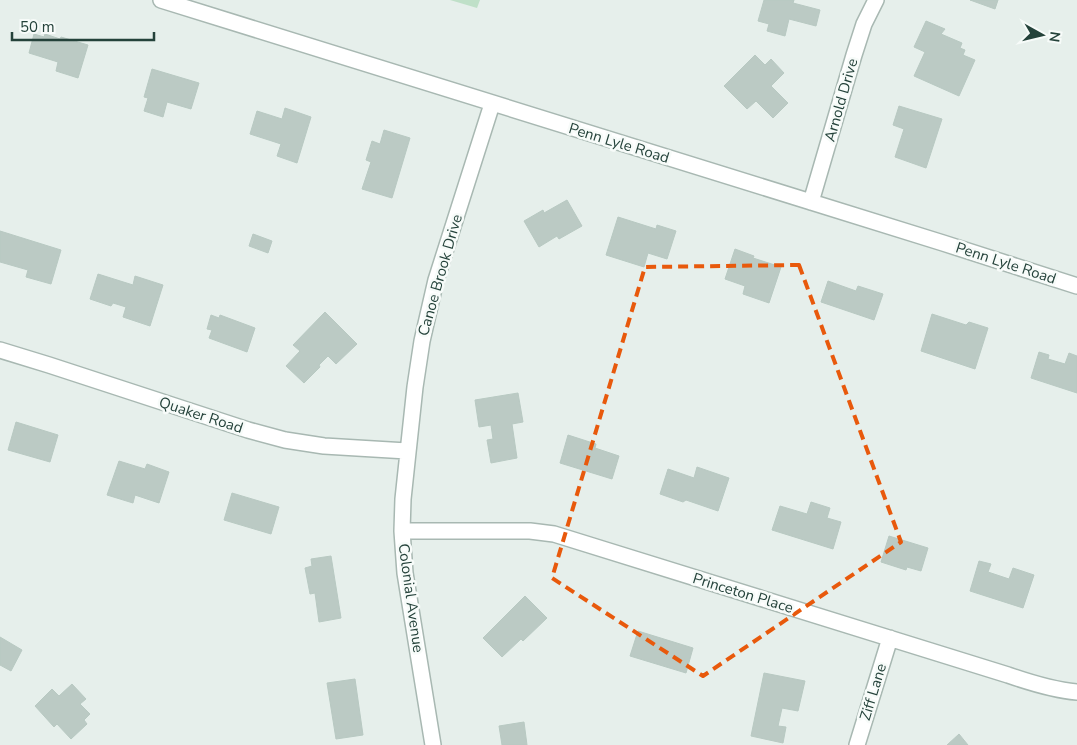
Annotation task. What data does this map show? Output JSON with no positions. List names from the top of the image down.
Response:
{
  "streets": {
    "street": [
      "Arnold Drive",
      "Penn Lyle Road",
      "Canoe Brook Drive",
      "Quaker Road",
      "Princeton Place",
      "Colonial Avenue",
      "Ziff Lane"
    ]
  },
  "crossings": [
    ["Arnold Drive", "Penn Lyle Road"],
    ["Penn Lyle Road", "Canoe Brook Drive"],
    ["Canoe Brook Drive", "Quaker Road"],
    ["Canoe Brook Drive", "Colonial Avenue"],
    ["Quaker Road", "Colonial Avenue"],
    ["Princeton Place", "Colonial Avenue"],
    ["Princeton Place", "Ziff Lane"]
  ],
  "scale_bar": "50 m",
  "north": "right"
}
